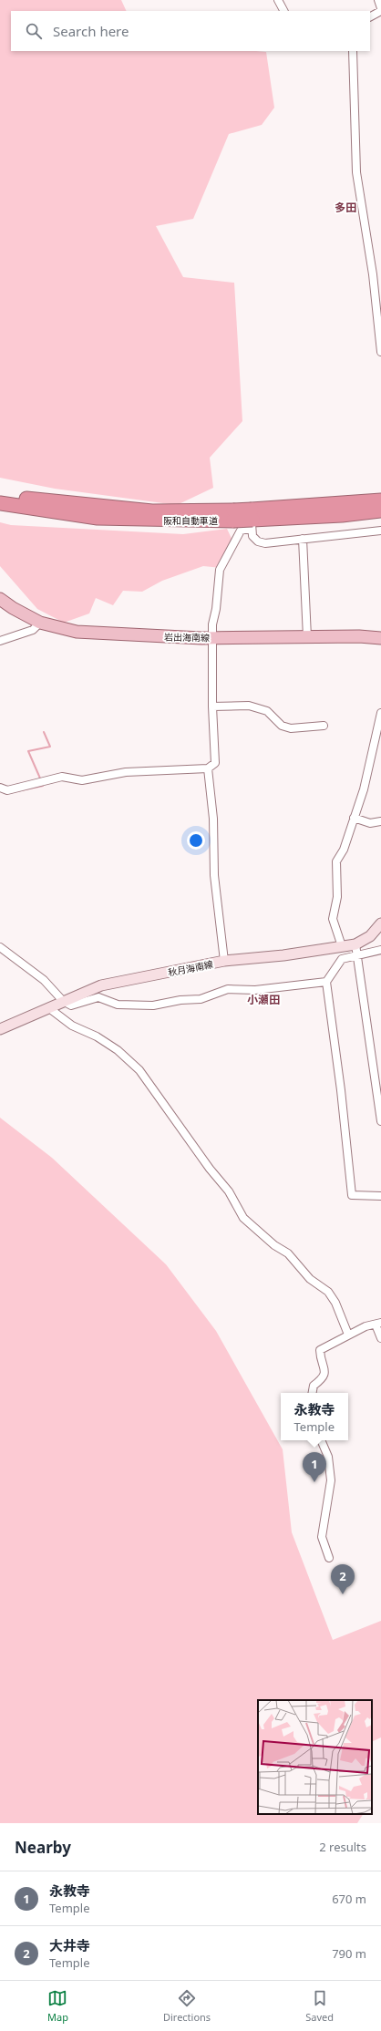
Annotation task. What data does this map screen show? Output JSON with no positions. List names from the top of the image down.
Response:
{
  "streets": {
    "highway": ["阪和自動車道"],
    "main road": ["岩出海南線", "秋月海南線"]
  },
  "districts": ["多田", "小瀬田"],
  "page": {
    "search": "Search here",
    "popup": ["永教寺", "Temple"],
    "pins": ["1", "2"],
    "heading": ["Nearby", "2 results"],
    "list": [
      {
        "mark": "1",
        "name": "永教寺",
        "note": "Temple",
        "value": "670 m"
      },
      {
        "mark": "2",
        "name": "大井寺",
        "note": "Temple",
        "value": "790 m"
      }
    ],
    "nav": ["Map", "Directions", "Saved"]
  }
}
